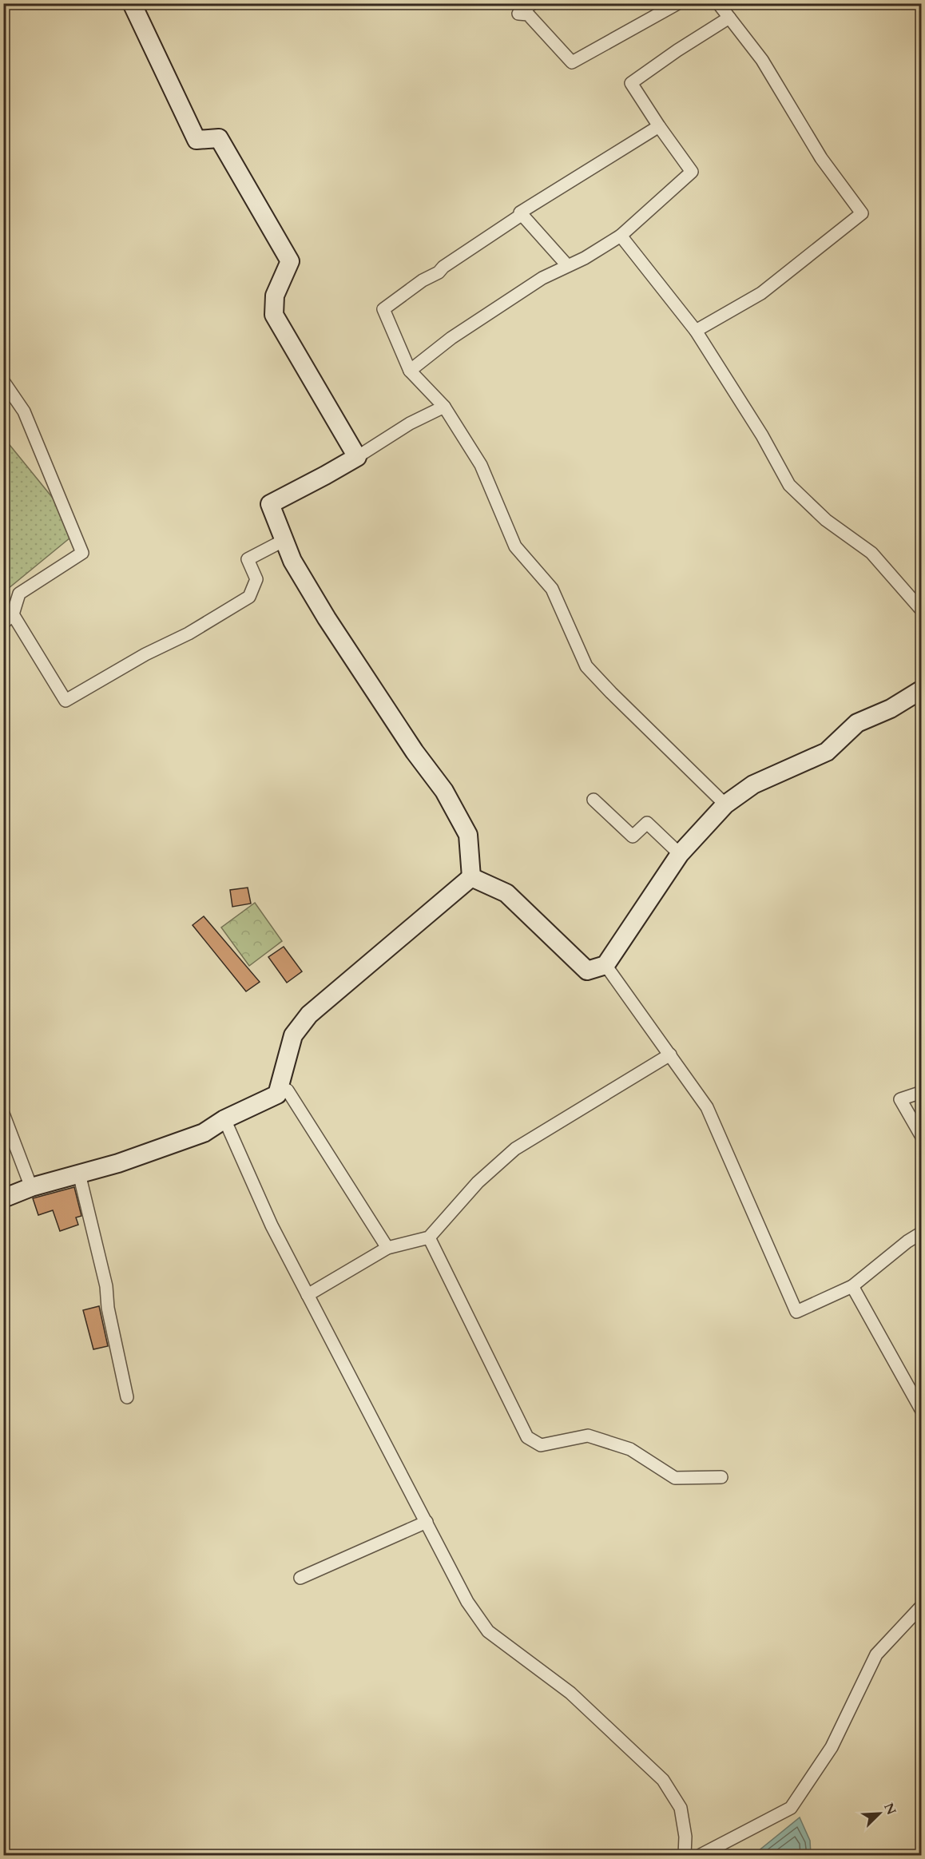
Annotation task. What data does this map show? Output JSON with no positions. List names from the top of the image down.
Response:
{
  "north": "top right"
}
